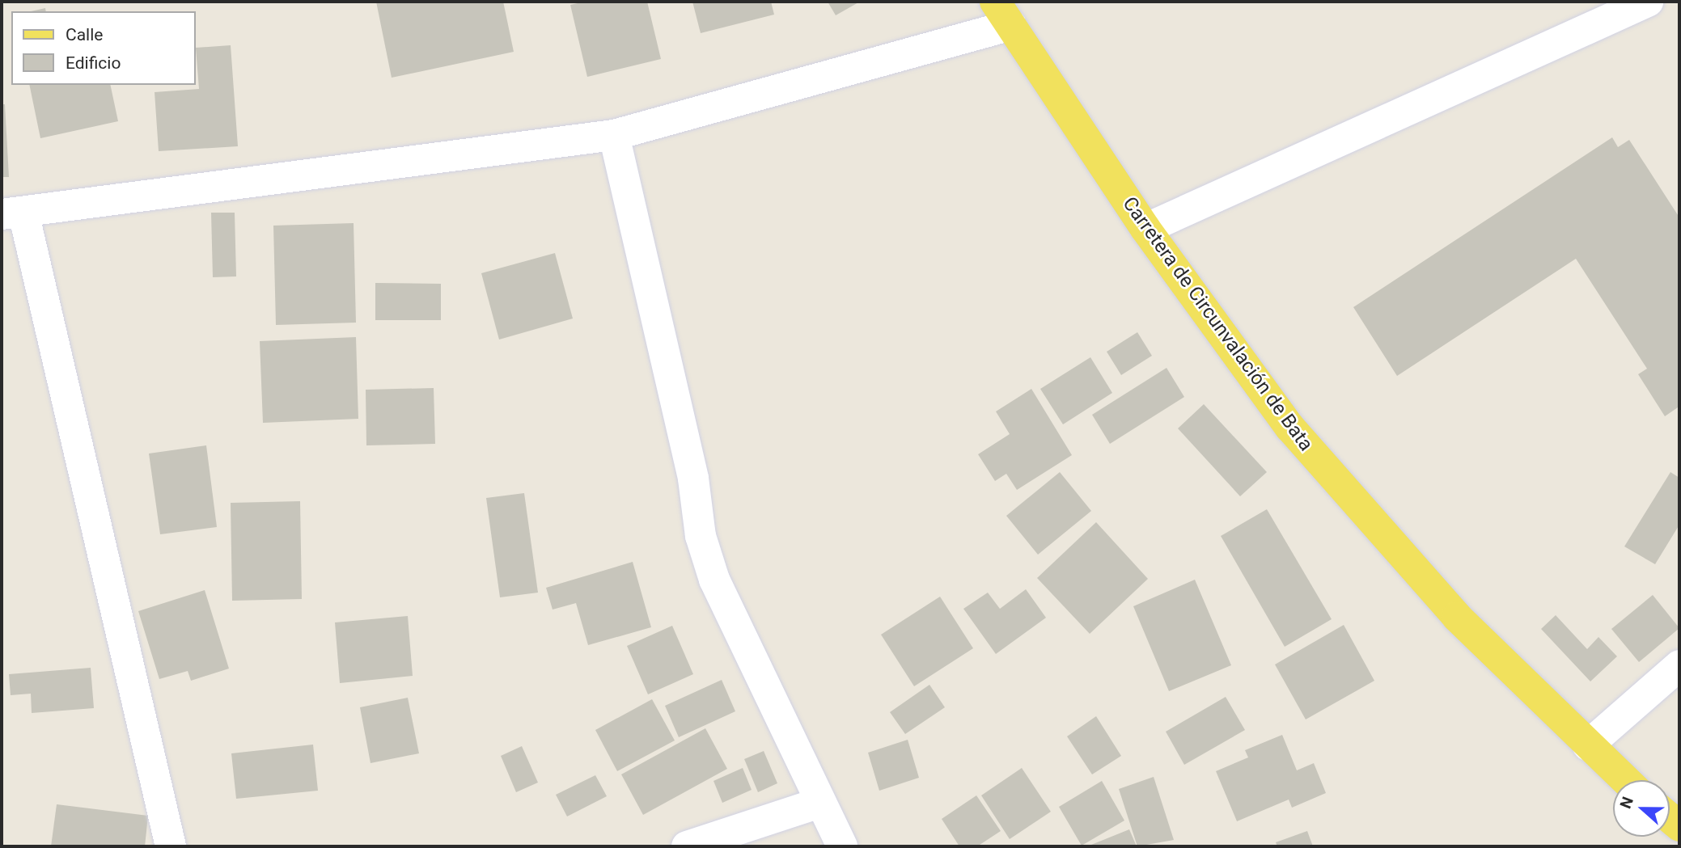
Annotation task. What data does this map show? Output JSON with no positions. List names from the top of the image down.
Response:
{
  "streets": {
    "main road": ["Carretera de Circunvalación de Bata"]
  },
  "legend": ["Calle", "Edificio"],
  "north": "left"
}
